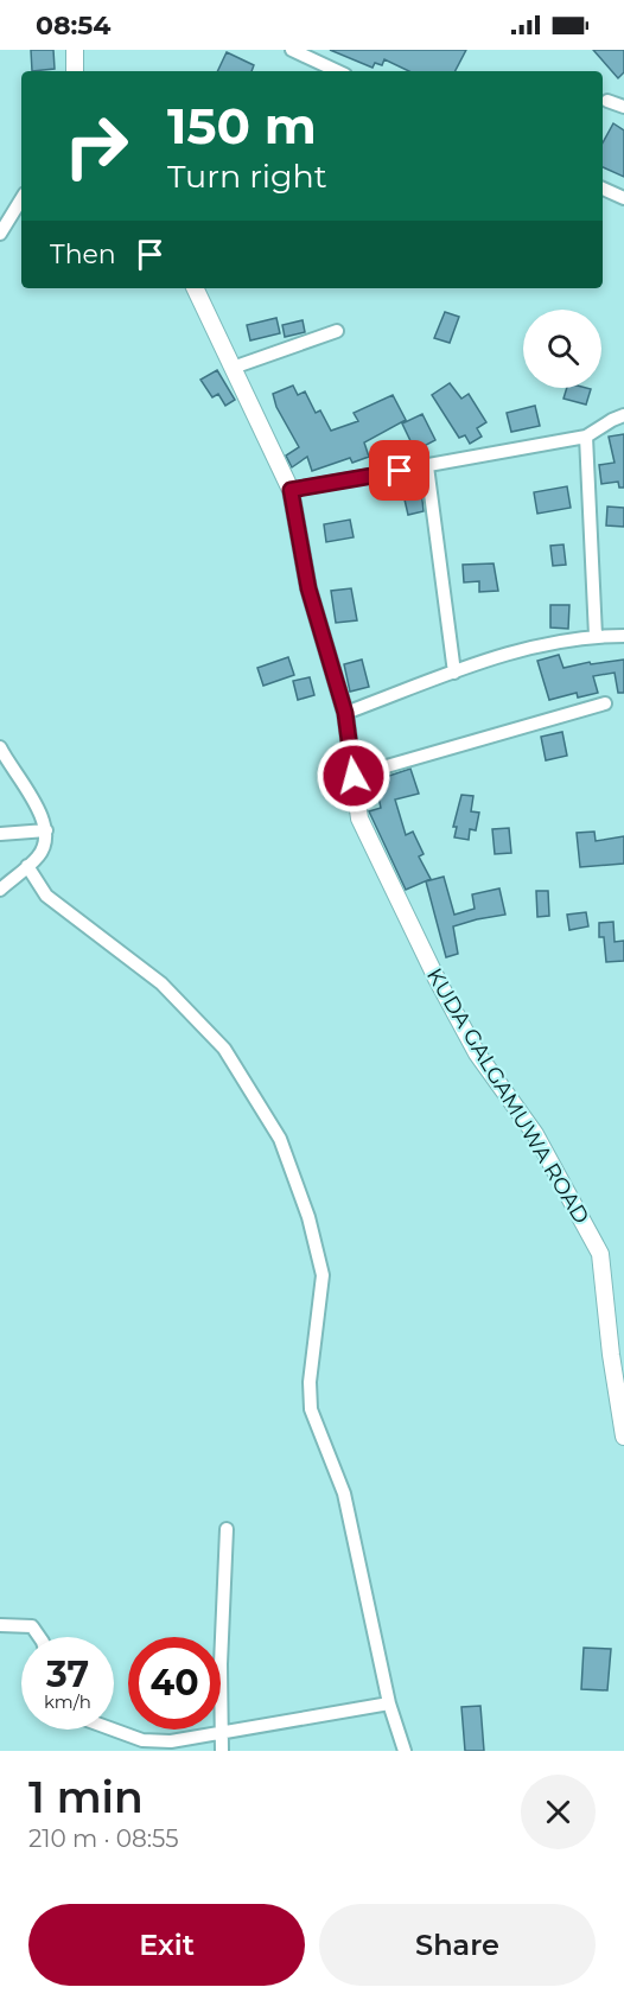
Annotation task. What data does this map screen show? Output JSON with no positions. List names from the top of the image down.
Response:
{
  "streets": {
    "street": ["KUDA GALGAMUWA ROAD"]
  },
  "page": {
    "status": "08:54",
    "turn": ["150 m", "Turn right"],
    "then": "Then",
    "speed": "37 km/h",
    "limit": "40",
    "heading": ["1 min", "210 m · 08:55"],
    "buttons": ["Exit", "Share"]
  }
}
